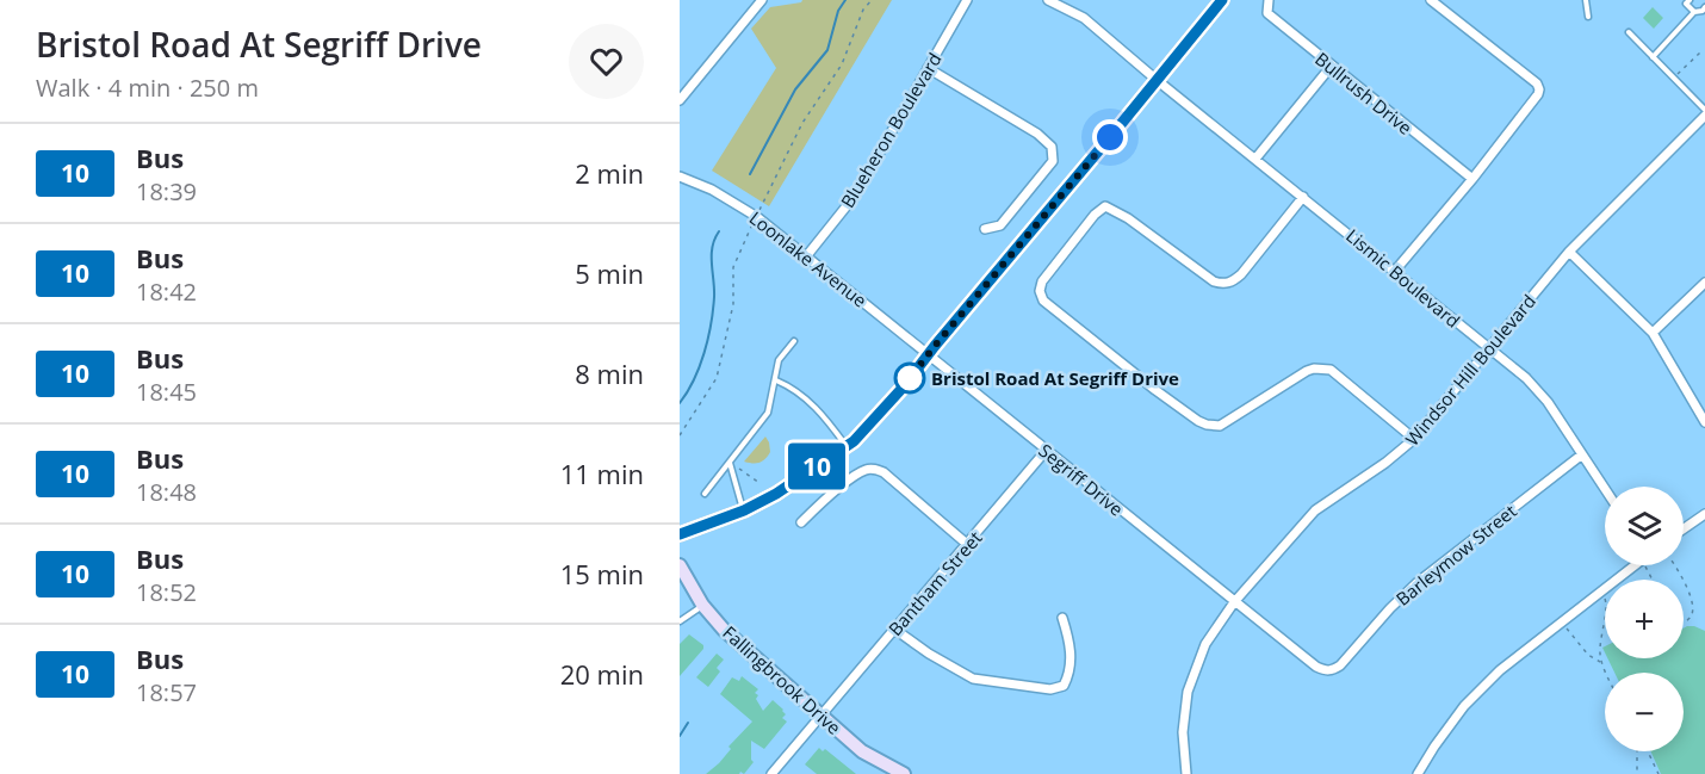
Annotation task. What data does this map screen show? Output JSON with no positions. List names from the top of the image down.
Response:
{
  "streets": {
    "street": [
      "Bullrush Drive",
      "Blueheron Boulevard",
      "Loonlake Avenue",
      "Lismic Boulevard",
      "Windsor Hill Boulevard",
      "Segriff Drive",
      "Barleymow Street",
      "Bantham Street",
      "Fallingbrook Drive"
    ]
  },
  "crossings": [
    ["Blueheron Boulevard", "Loonlake Avenue"],
    ["Loonlake Avenue", "Segriff Drive"],
    ["Lismic Boulevard", "Windsor Hill Boulevard"],
    ["Lismic Boulevard", "Barleymow Street"],
    ["Windsor Hill Boulevard", "Segriff Drive"],
    ["Windsor Hill Boulevard", "Barleymow Street"],
    ["Segriff Drive", "Barleymow Street"],
    ["Segriff Drive", "Bantham Street"],
    ["Bantham Street", "Fallingbrook Drive"]
  ],
  "places": ["Bristol Road At Segriff Drive"],
  "lines": ["bus line 10"],
  "page": {
    "heading": ["Bristol Road At Segriff Drive", "Walk · 4 min · 250 m"],
    "on_map": "10",
    "list": [
      {
        "mark": "10",
        "name": "Bus",
        "note": "18:39",
        "value": "2 min"
      },
      {
        "mark": "10",
        "name": "Bus",
        "note": "18:42",
        "value": "5 min"
      },
      {
        "mark": "10",
        "name": "Bus",
        "note": "18:45",
        "value": "8 min"
      },
      {
        "mark": "10",
        "name": "Bus",
        "note": "18:48",
        "value": "11 min"
      },
      {
        "mark": "10",
        "name": "Bus",
        "note": "18:52",
        "value": "15 min"
      },
      {
        "mark": "10",
        "name": "Bus",
        "note": "18:57",
        "value": "20 min"
      }
    ],
    "map_buttons": ["+", "−"]
  }
}
